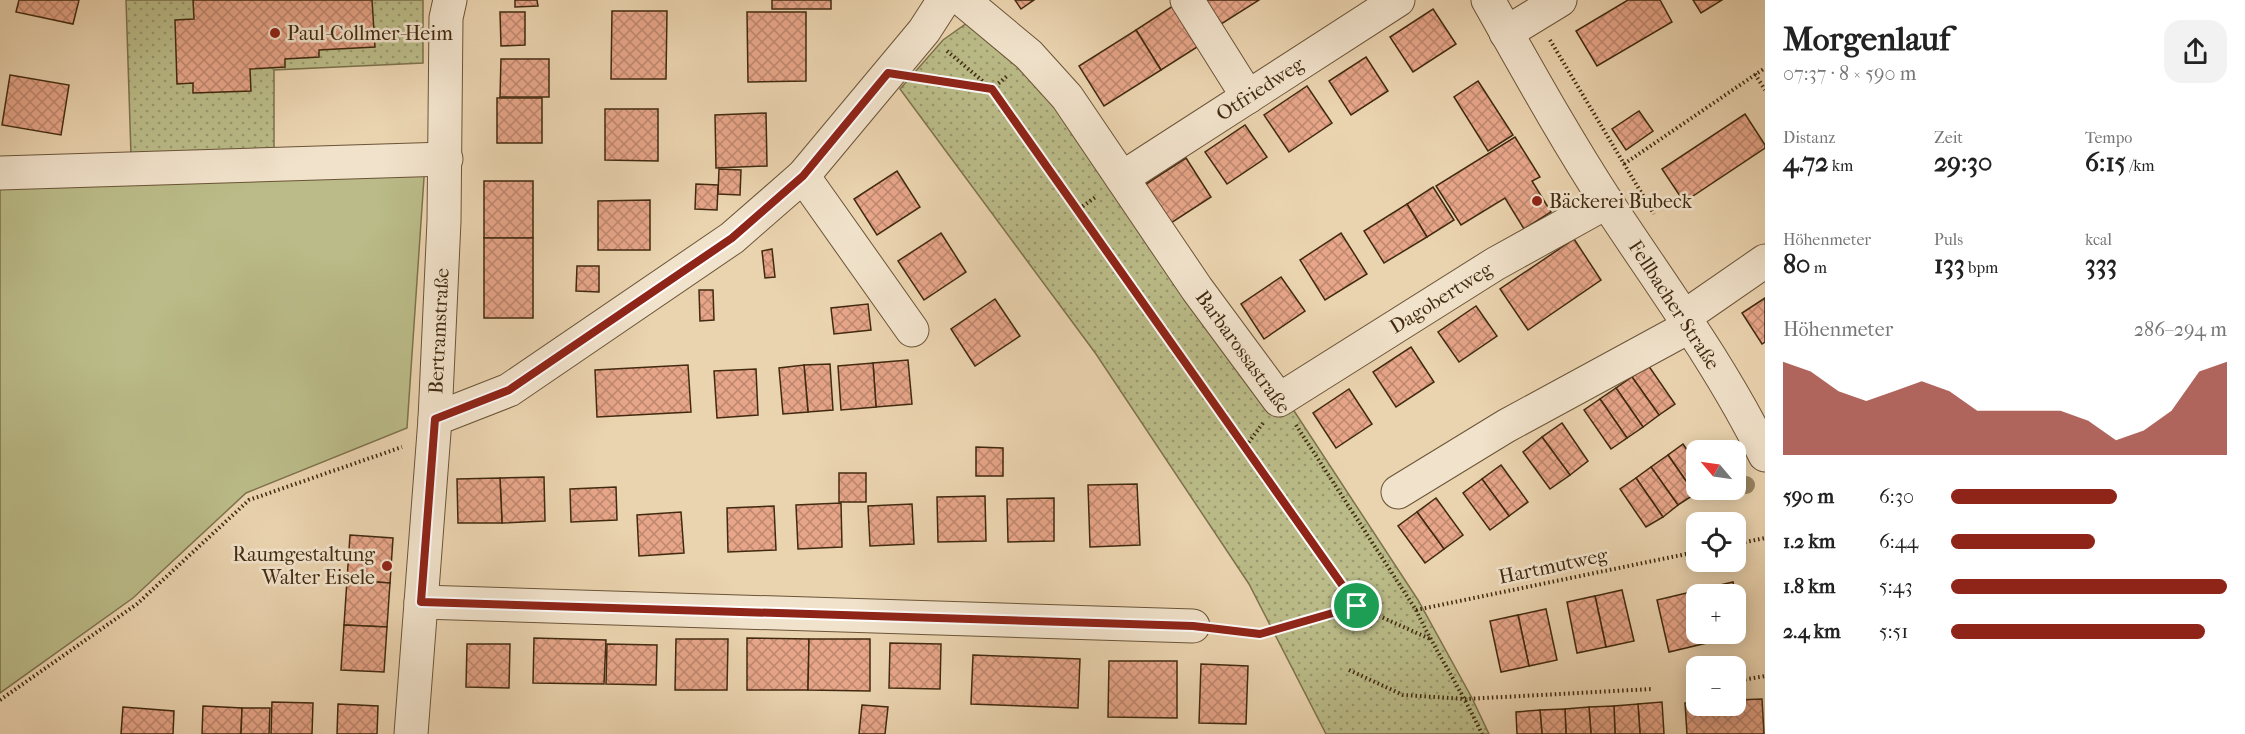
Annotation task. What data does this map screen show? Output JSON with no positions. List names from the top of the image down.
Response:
{
  "streets": {
    "street": [
      "Otfriedweg",
      "Dagobertweg",
      "Fellbacher Straße",
      "Bertramstraße",
      "Barbarossastraße"
    ],
    "path": ["Hartmutweg"]
  },
  "crossings": [
    ["Otfriedweg", "Barbarossastraße"],
    ["Dagobertweg", "Fellbacher Straße"],
    ["Dagobertweg", "Barbarossastraße"],
    ["Barbarossastraße", "Hartmutweg"]
  ],
  "places": ["Paul-Collmer-Heim", "Bäckerei Bubeck", "Raumgestaltung Walter Eisele"],
  "north": "top left",
  "page": {
    "heading": ["Morgenlauf", "07:37 · 8 × 590 m"],
    "stats": [
      ["Distanz", "4.72 km"],
      ["Zeit", "29:30"],
      ["Tempo", "6:15 /km"],
      ["Höhenmeter", "80 m"],
      ["Puls", "133 bpm"],
      ["kcal", "333"]
    ],
    "chart": ["Höhenmeter", "286–294 m"],
    "map_buttons": ["+", "−"],
    "list": [
      {
        "name": "590 m",
        "note": "6:30"
      },
      {
        "name": "1.2 km",
        "note": "6:44"
      },
      {
        "name": "1.8 km",
        "note": "5:43"
      },
      {
        "name": "2.4 km",
        "note": "5:51"
      }
    ]
  }
}
